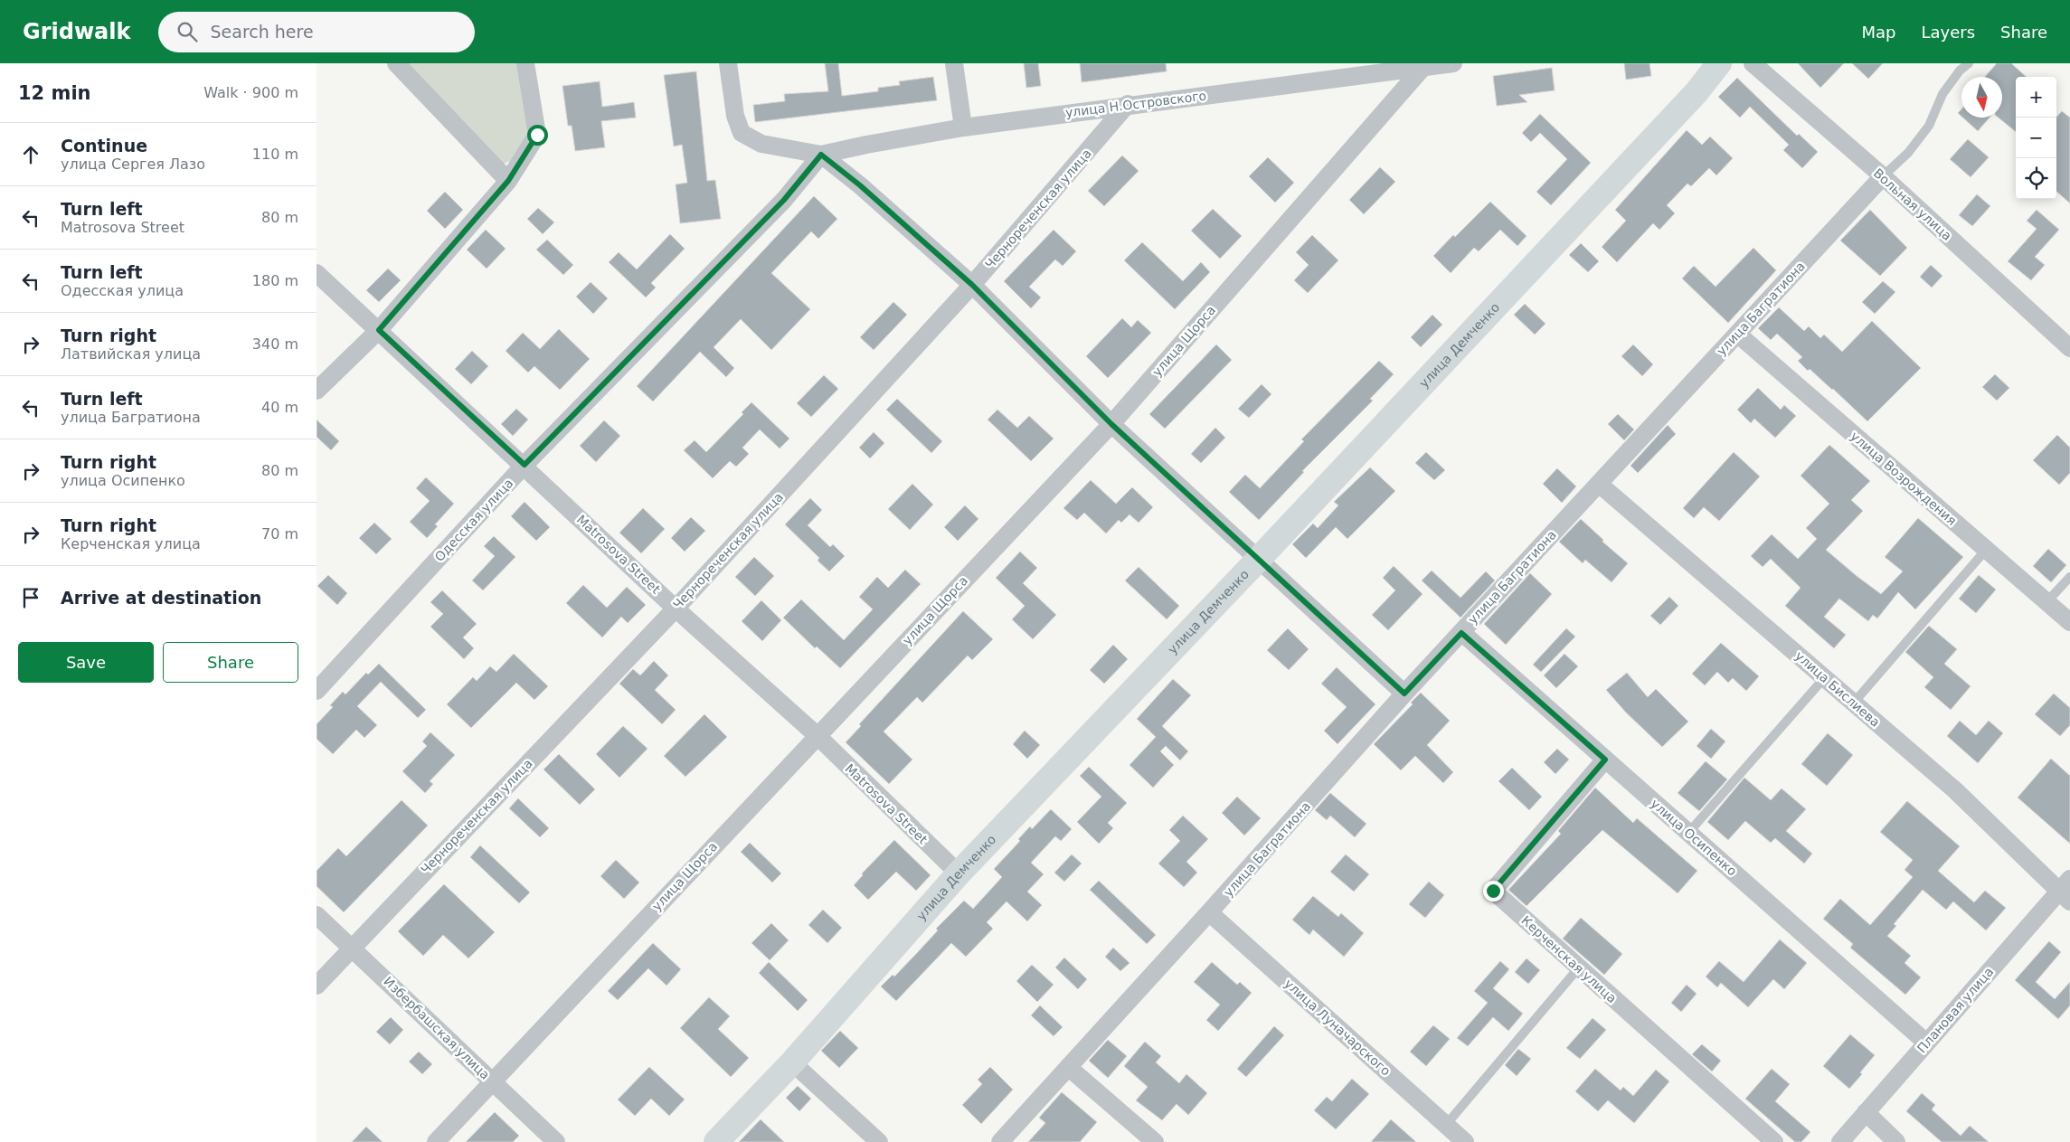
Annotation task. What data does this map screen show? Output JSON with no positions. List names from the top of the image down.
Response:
{
  "streets": {
    "street": [
      "улица Н.Островского",
      "Вольная улица",
      "Чернореченская улица",
      "улица Багратиона",
      "улица Щорса",
      "улица Демченко",
      "улица Возрождения",
      "Одесская улица",
      "Matrosova Street",
      "улица Бислиева",
      "улица Осипенко",
      "Керченская улица",
      "Плановая улица",
      "улица Луначарского",
      "Избербашская улица"
    ]
  },
  "crossings": [
    ["улица Н.Островского", "Чернореченская улица"],
    ["улица Н.Островского", "улица Щорса"],
    ["улица Н.Островского", "Одесская улица"],
    ["Вольная улица", "улица Багратиона"],
    ["Чернореченская улица", "Matrosova Street"],
    ["Чернореченская улица", "Избербашская улица"],
    ["улица Багратиона", "улица Возрождения"],
    ["улица Багратиона", "улица Бислиева"],
    ["улица Багратиона", "улица Осипенко"],
    ["улица Багратиона", "улица Луначарского"],
    ["улица Щорса", "Matrosova Street"],
    ["улица Щорса", "Избербашская улица"],
    ["улица Демченко", "Matrosova Street"],
    ["Одесская улица", "Matrosova Street"],
    ["улица Бислиева", "Плановая улица"],
    ["улица Осипенко", "Керченская улица"],
    ["улица Осипенко", "Плановая улица"]
  ],
  "north": "bottom",
  "page": {
    "header": "Gridwalk",
    "search": "Search here",
    "nav": ["Map", "Layers", "Share"],
    "heading": ["12 min", "Walk · 900 m"],
    "map_buttons": ["+", "−"],
    "list": [
      ["Continue", "улица Сергея Лазо", "110 m"],
      ["Turn left", "Matrosova Street", "80 m"],
      ["Turn left", "Одесская улица", "180 m"],
      ["Turn right", "Латвийская улица", "340 m"],
      ["Turn left", "улица Багратиона", "40 m"],
      ["Turn right", "улица Осипенко", "80 m"],
      ["Turn right", "Керченская улица", "70 m"],
      "Arrive at destination"
    ],
    "buttons": ["Save", "Share"]
  }
}
